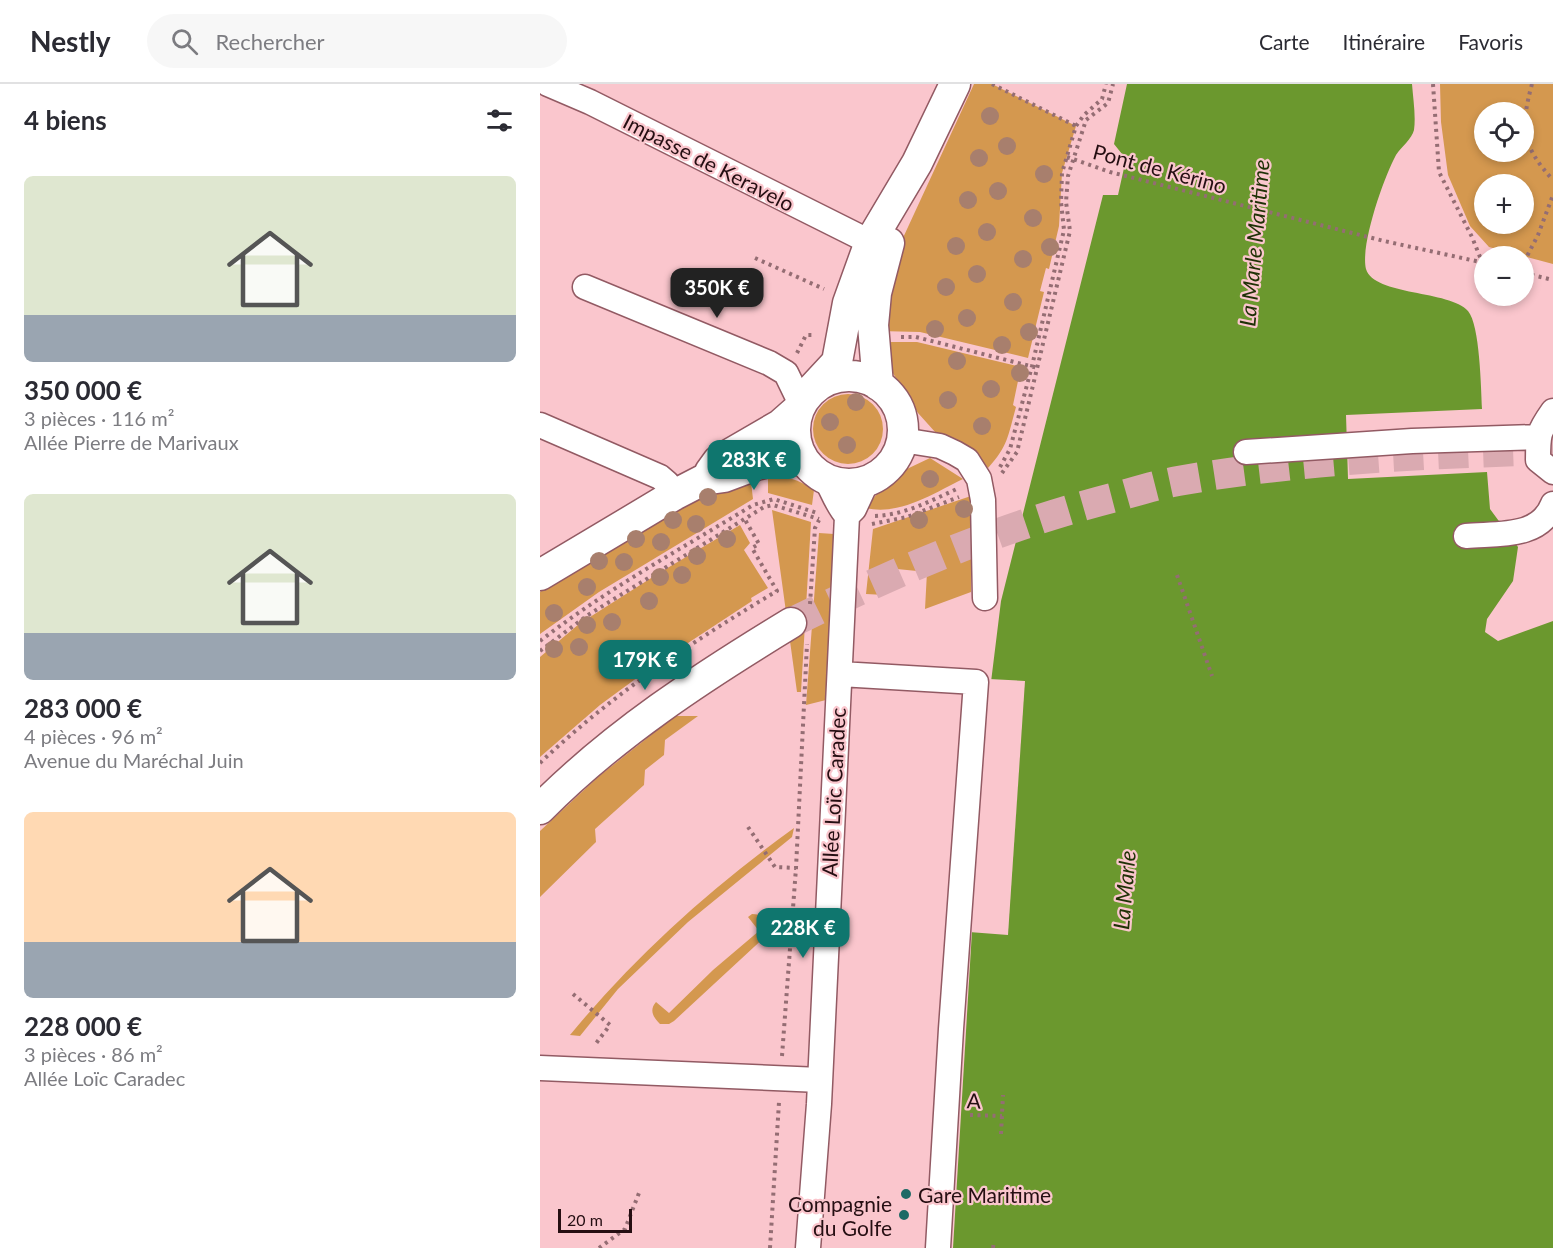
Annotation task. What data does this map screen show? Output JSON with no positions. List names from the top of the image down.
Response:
{
  "streets": {
    "street": ["Impasse de Keravelo", "Allée Loïc Caradec"],
    "path": ["Pont de Kérino", "A"]
  },
  "water": ["La Marle Maritime", "La Marle"],
  "places": ["Gare Maritime", "Compagnie du Golfe"],
  "scale_bar": "20 m",
  "page": {
    "header": "Nestly",
    "search": "Rechercher",
    "nav": ["Carte", "Itinéraire", "Favoris"],
    "heading": "4 biens",
    "map_buttons": ["+", "−"],
    "list": [
      {
        "name": "350 000 €",
        "note": "3 pièces · 116 m² · Allée Pierre de Marivaux"
      },
      {
        "name": "283 000 €",
        "note": "4 pièces · 96 m² · Avenue du Maréchal Juin"
      },
      {
        "name": "228 000 €",
        "note": "3 pièces · 86 m² · Allée Loïc Caradec"
      }
    ],
    "price": [
      "350K €",
      "283K €",
      "179K €",
      "228K €"
    ],
    "scale": "20 m"
  }
}
